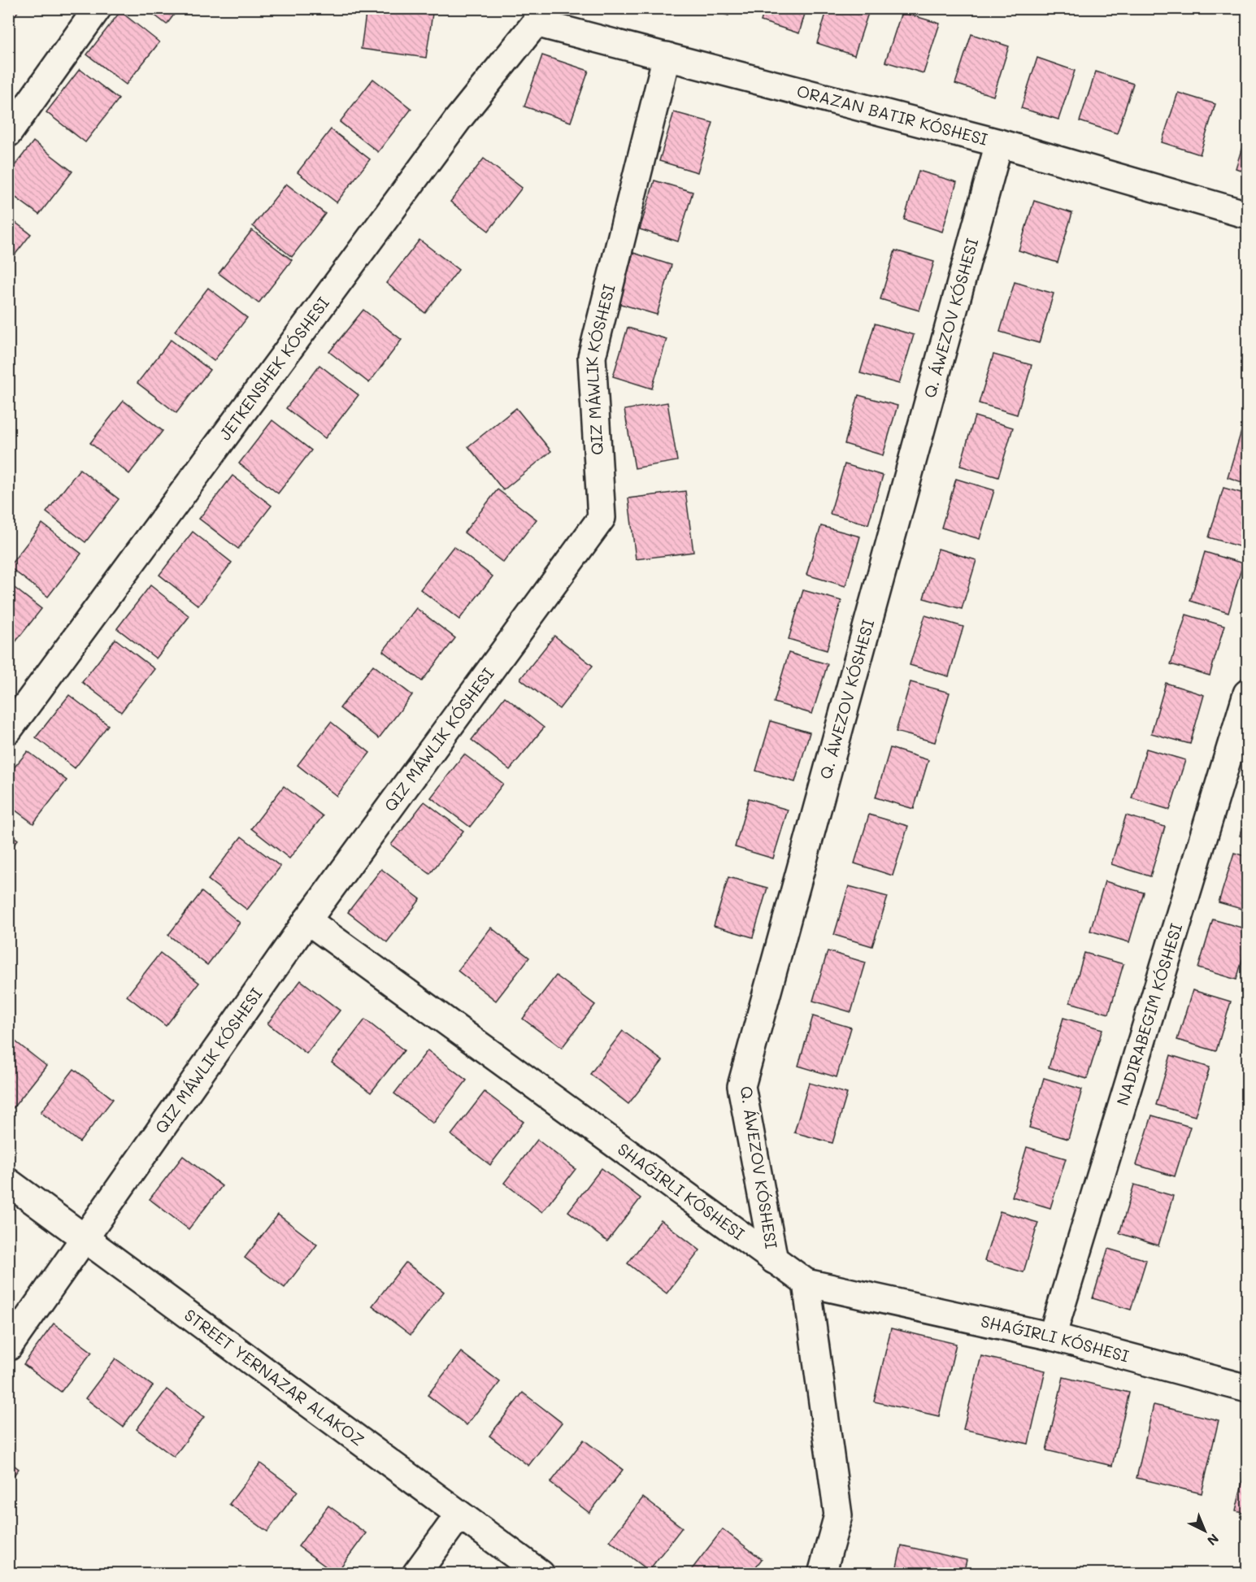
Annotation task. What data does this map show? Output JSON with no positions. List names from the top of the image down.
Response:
{
  "streets": {
    "street": [
      "Q. ÁWEZOV KÓSHESI",
      "JETKENSHEK KÓSHESI",
      "NADIRABEGIM KÓSHESI",
      "STREET YERNAZAR ALAKOZ"
    ]
  },
  "north": "bottom right"
}
